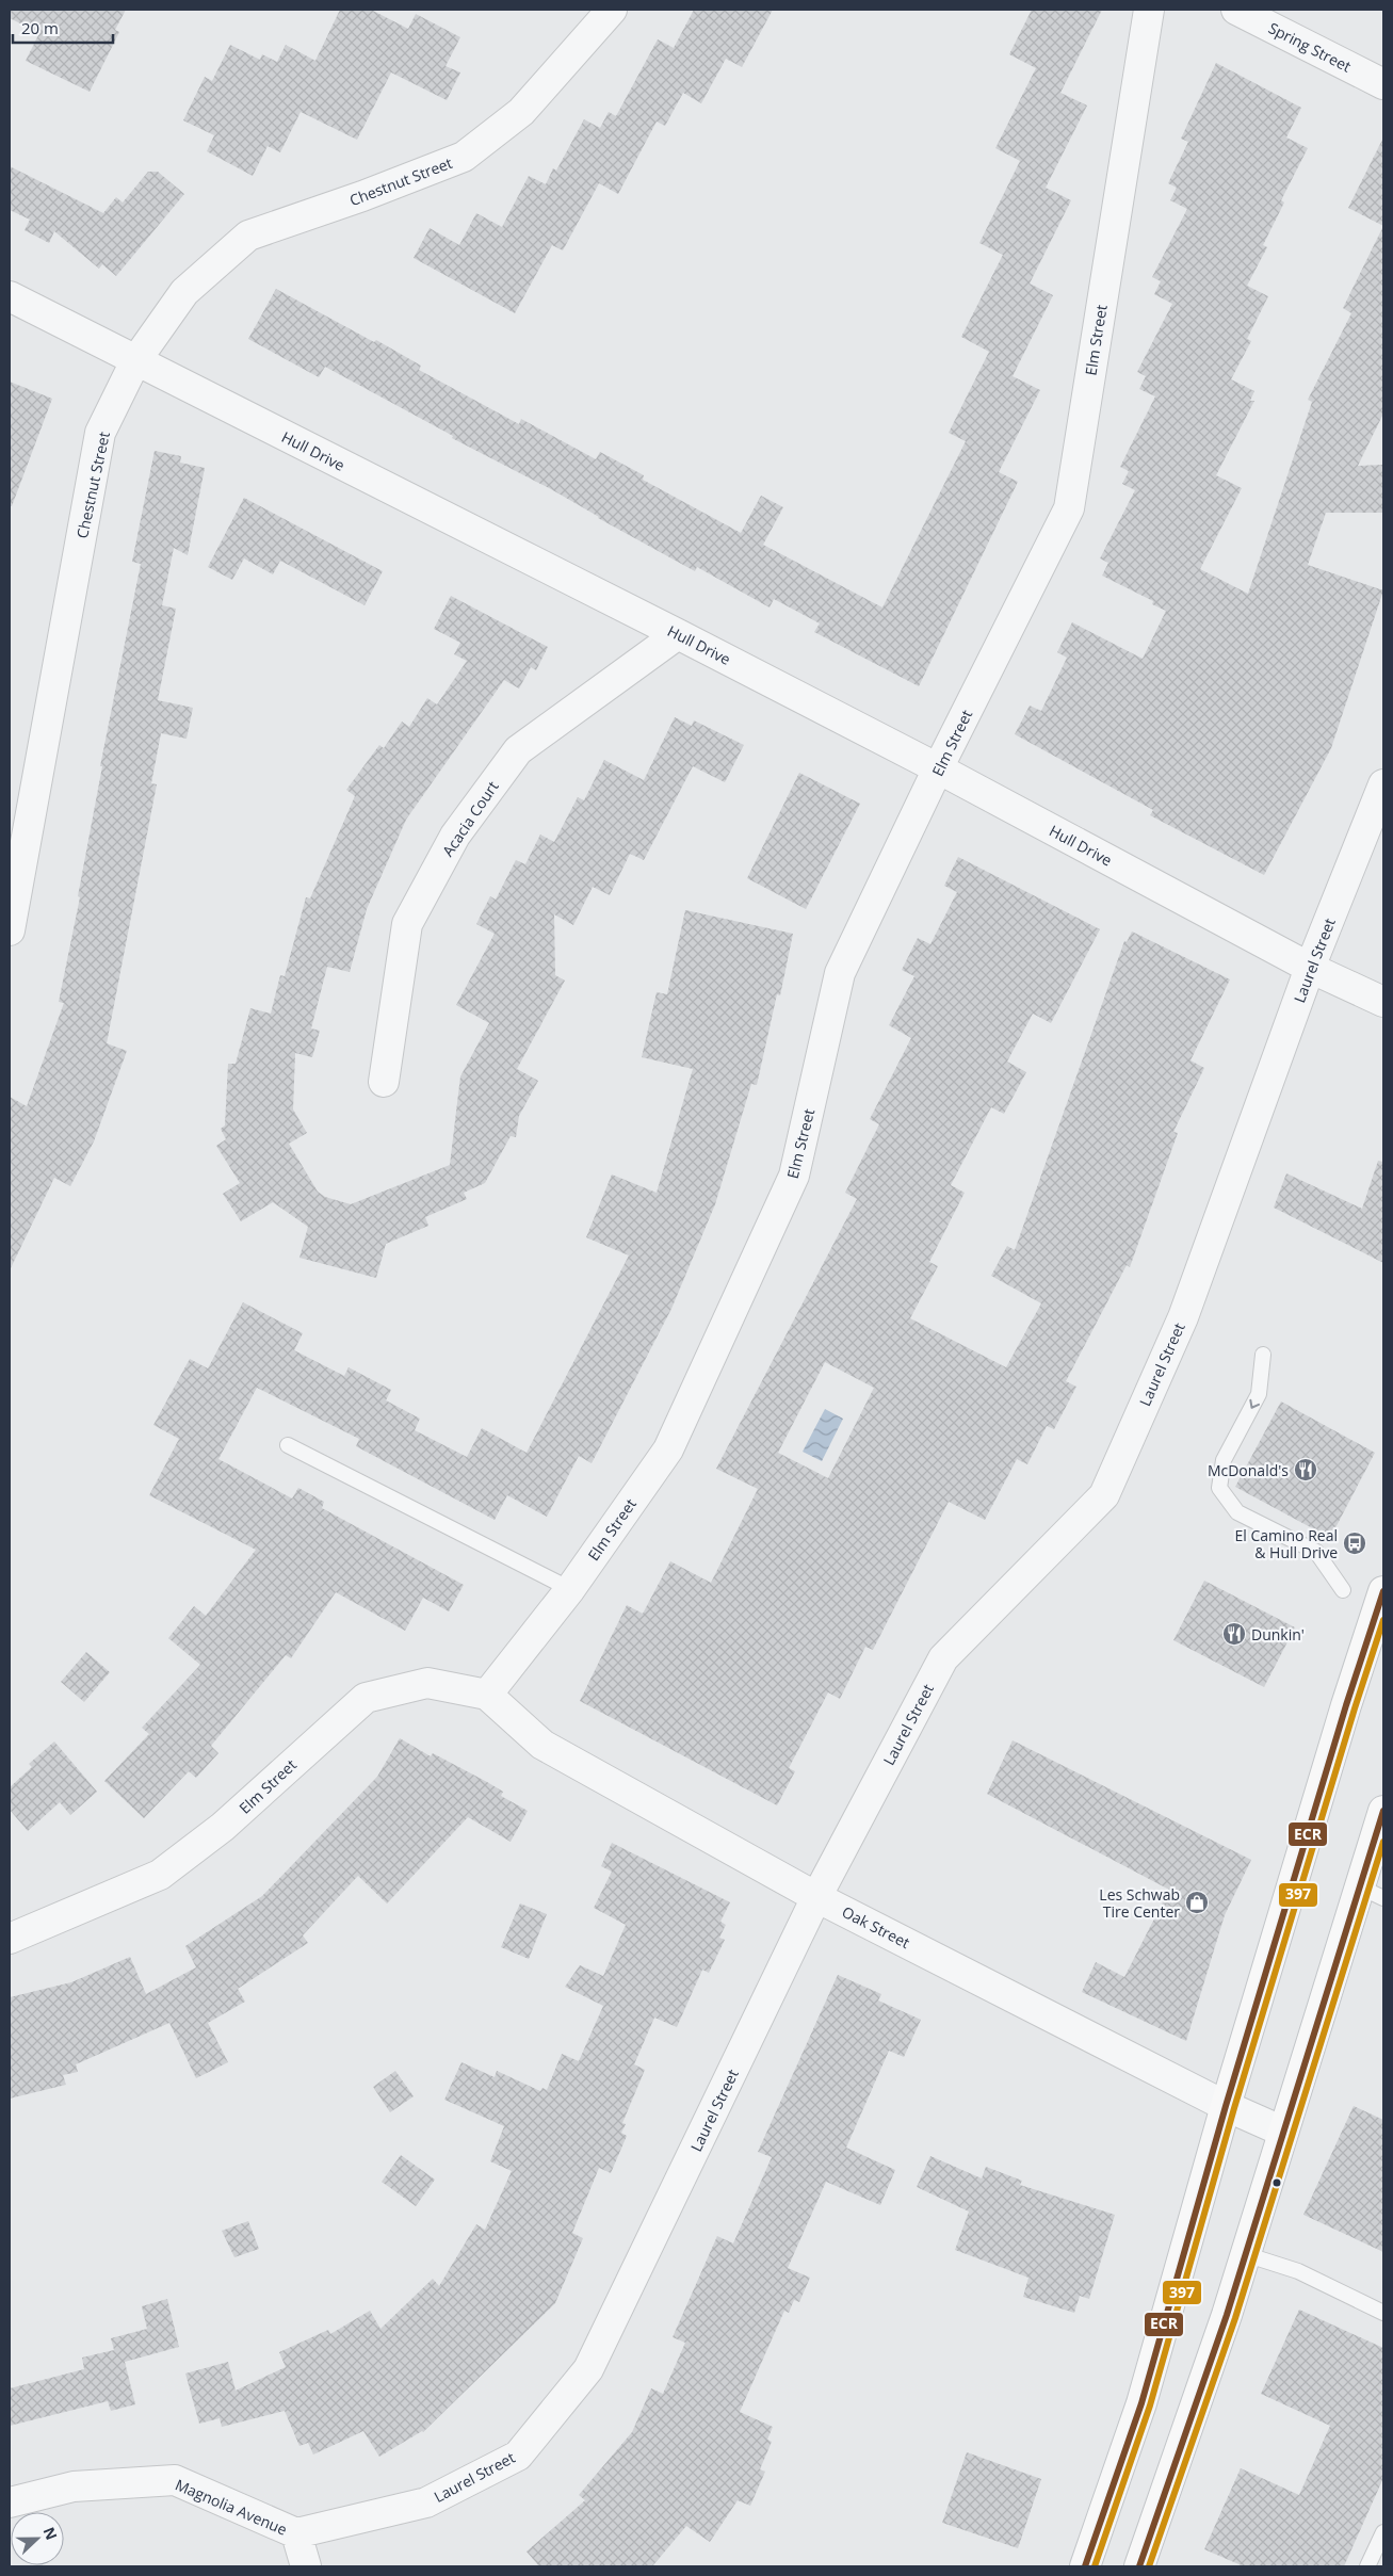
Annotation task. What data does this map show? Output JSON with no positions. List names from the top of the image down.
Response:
{
  "streets": {
    "street": [
      "Spring Street",
      "Chestnut Street",
      "Elm Street",
      "Hull Drive",
      "Acacia Court",
      "Laurel Street",
      "Oak Street",
      "Magnolia Avenue"
    ]
  },
  "crossings": [
    ["Chestnut Street", "Hull Drive"],
    ["Elm Street", "Hull Drive"],
    ["Elm Street", "Oak Street"],
    ["Hull Drive", "Acacia Court"],
    ["Hull Drive", "Laurel Street"],
    ["Laurel Street", "Oak Street"],
    ["Laurel Street", "Magnolia Avenue"]
  ],
  "places": {
    "restaurant": ["McDonald's", "Dunkin'"],
    "bus stop": ["El Camino Real & Hull Drive"],
    "shop": ["Les Schwab Tire Center"]
  },
  "lines": ["transit line ECR", "transit line 397"],
  "scale_bar": "20 m",
  "north": "right"
}
